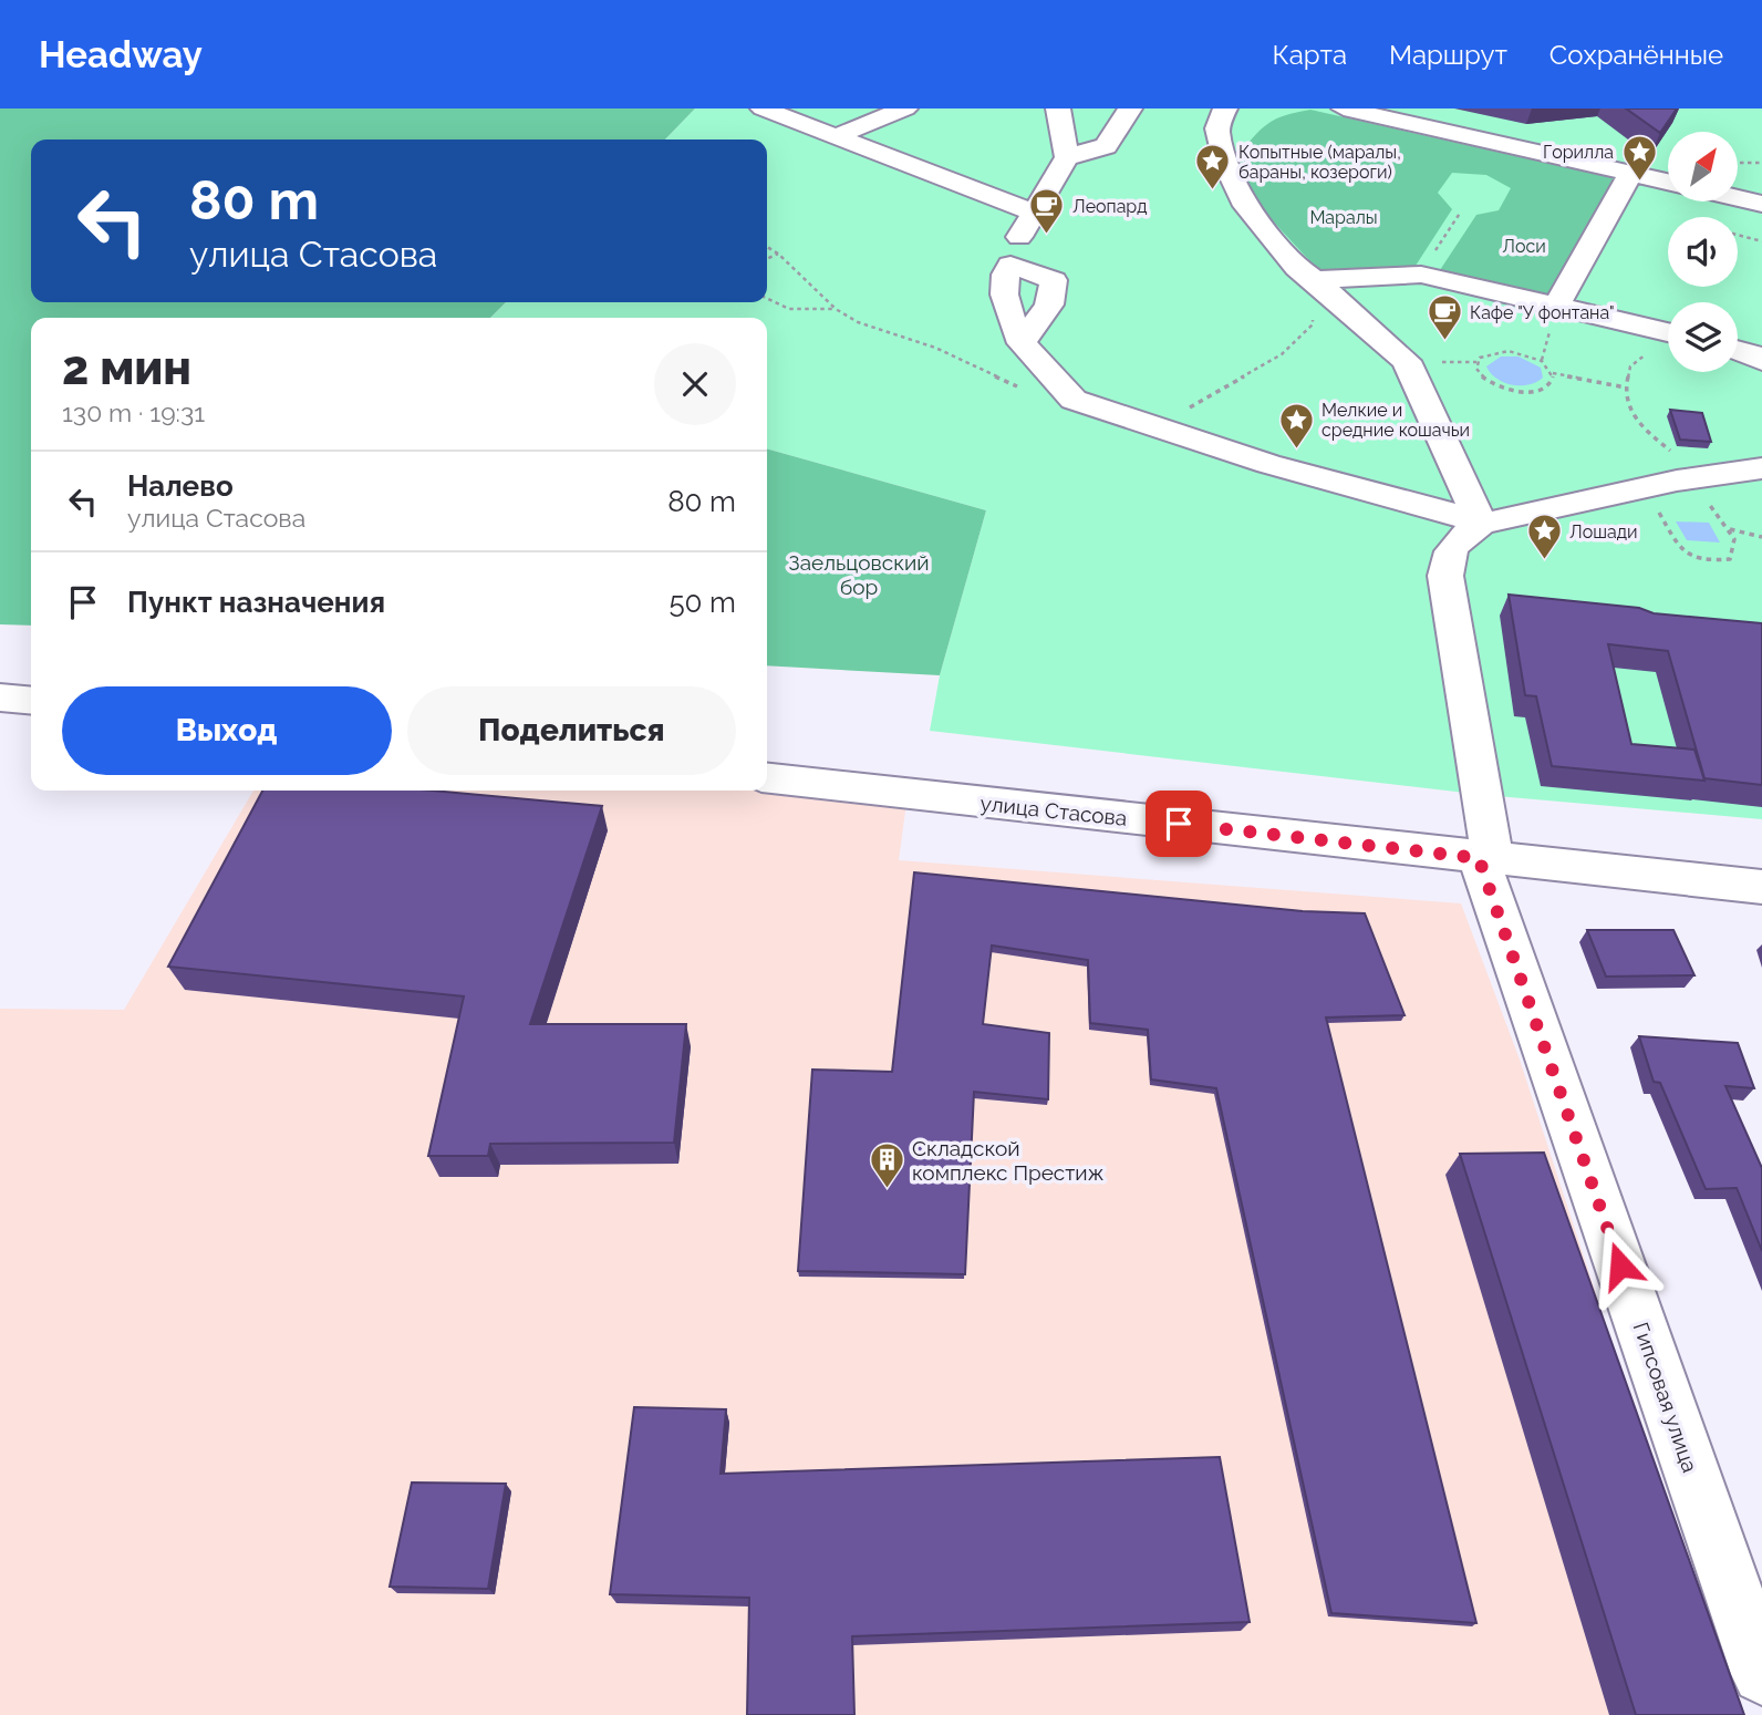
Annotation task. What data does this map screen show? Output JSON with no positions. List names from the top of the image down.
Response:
{
  "streets": {
    "street": ["улица Стасова", "Гипсовая улица"]
  },
  "crossings": [
    ["улица Стасова", "Гипсовая улица"]
  ],
  "parks": ["Маралы", "Лоси", "Заельцовский бор"],
  "places": {
    "place": [
      "Горилла",
      "Копытные (маралы, бараны, козероги)",
      "Мелкие и средние кошачьи",
      "Лошади"
    ],
    "cafe": ["Леопард", "Кафе \"У фонтана\""],
    "building": ["Складской комплекс Престиж"]
  },
  "north": "top right",
  "page": {
    "header": "Headway",
    "nav": ["Карта", "Маршрут", "Сохранённые"],
    "turn": ["80 m", "улица Стасова"],
    "heading": ["2 мин", "130 m · 19:31"],
    "list": [
      {
        "name": "Налево",
        "note": "улица Стасова",
        "value": "80 m"
      },
      {
        "name": "Пункт назначения",
        "value": "50 m"
      }
    ],
    "buttons": ["Выход", "Поделиться"]
  }
}
